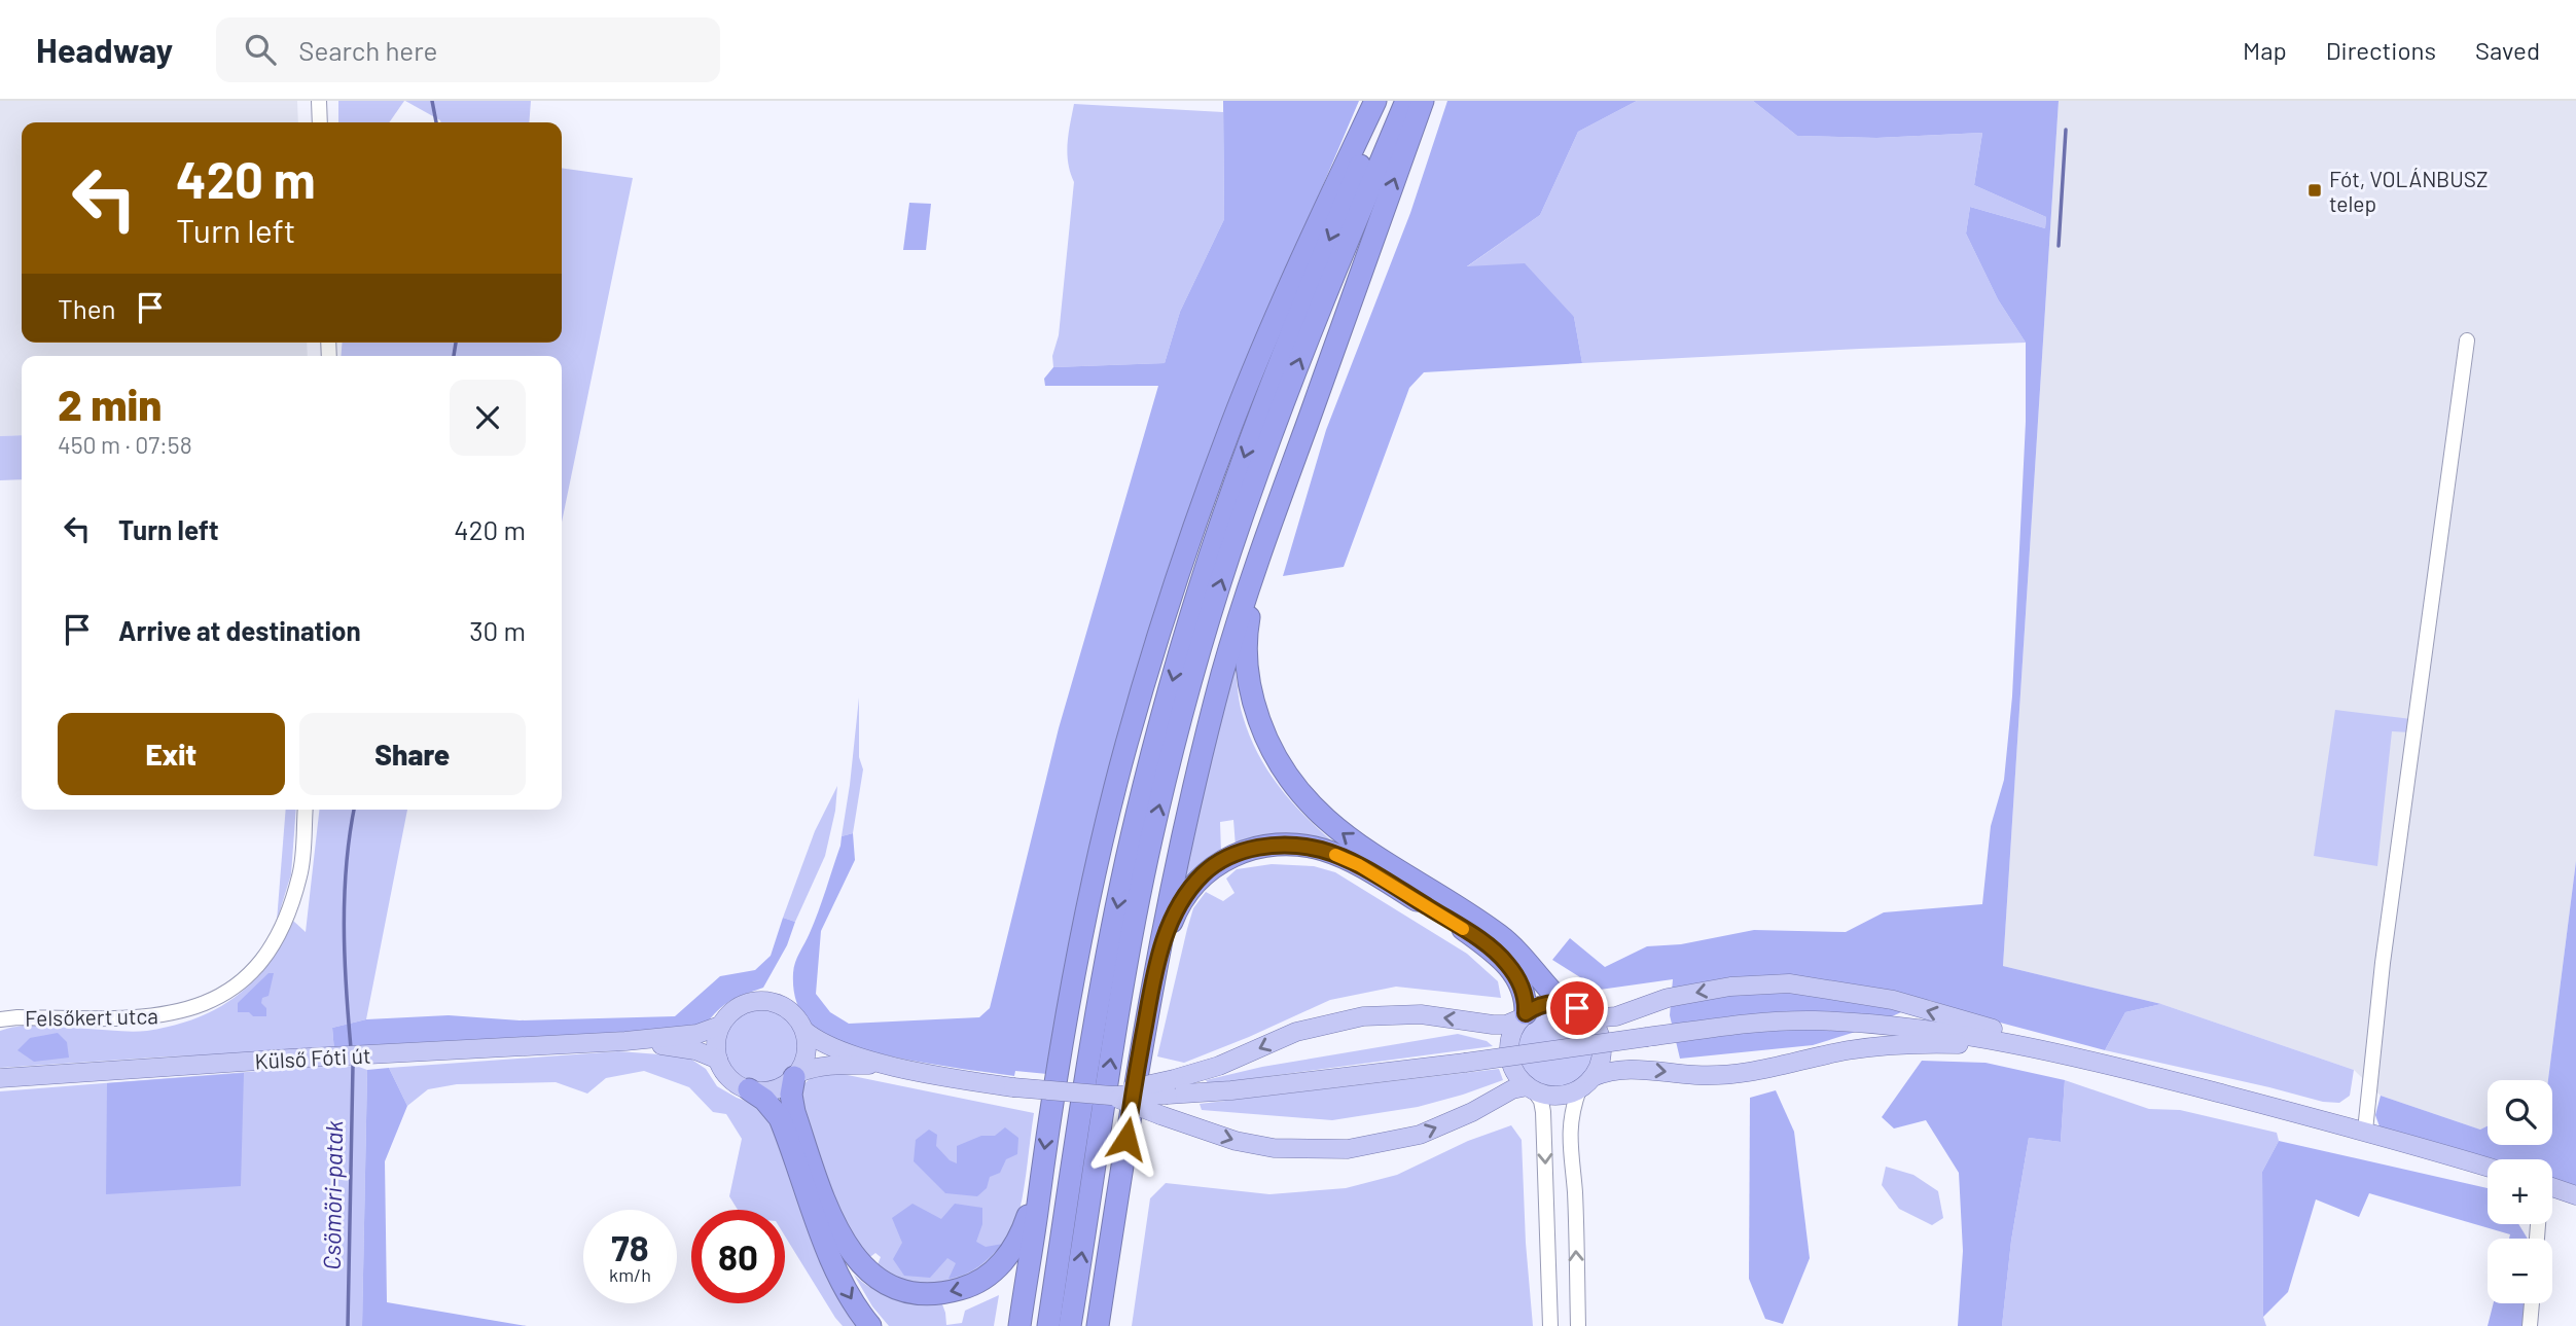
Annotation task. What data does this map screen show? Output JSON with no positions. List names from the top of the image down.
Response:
{
  "streets": {
    "main road": ["Külső Fóti út"],
    "street": ["Felsőkert utca"]
  },
  "water": ["Csömöri-patak"],
  "places": {
    "transit": ["Fót, VOLÁNBUSZ telep"]
  },
  "page": {
    "header": "Headway",
    "search": "Search here",
    "nav": ["Map", "Directions", "Saved"],
    "turn": ["420 m", "Turn left"],
    "then": "Then",
    "heading": ["2 min", "450 m · 07:58"],
    "list": [
      {
        "name": "Turn left",
        "value": "420 m"
      },
      {
        "name": "Arrive at destination",
        "value": "30 m"
      }
    ],
    "buttons": ["Exit", "Share"],
    "map_buttons": ["+", "−"],
    "speed": "78 km/h",
    "limit": "80"
  }
}
